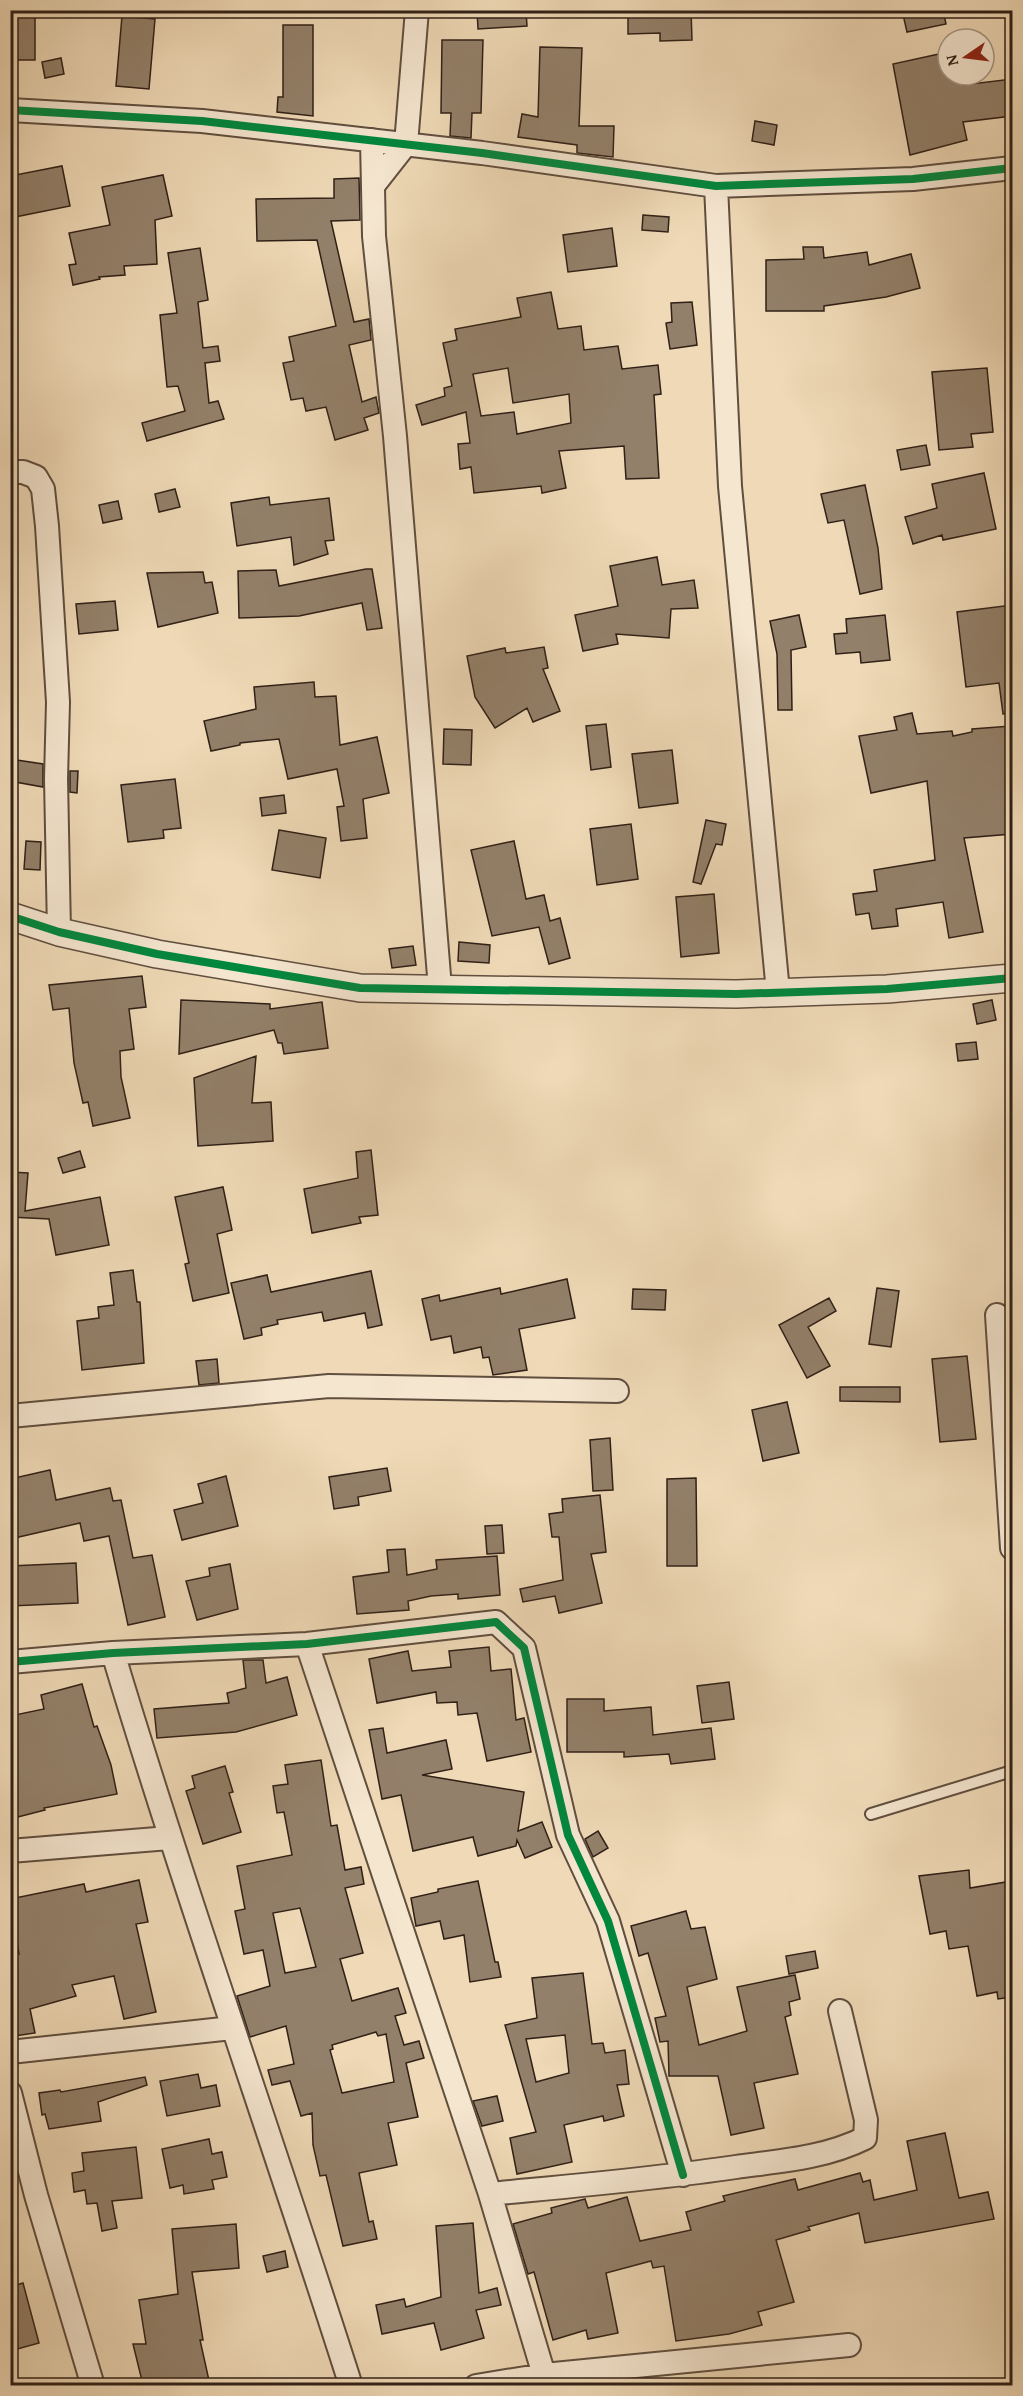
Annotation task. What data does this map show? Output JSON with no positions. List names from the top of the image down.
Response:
{
  "north": "left"
}
